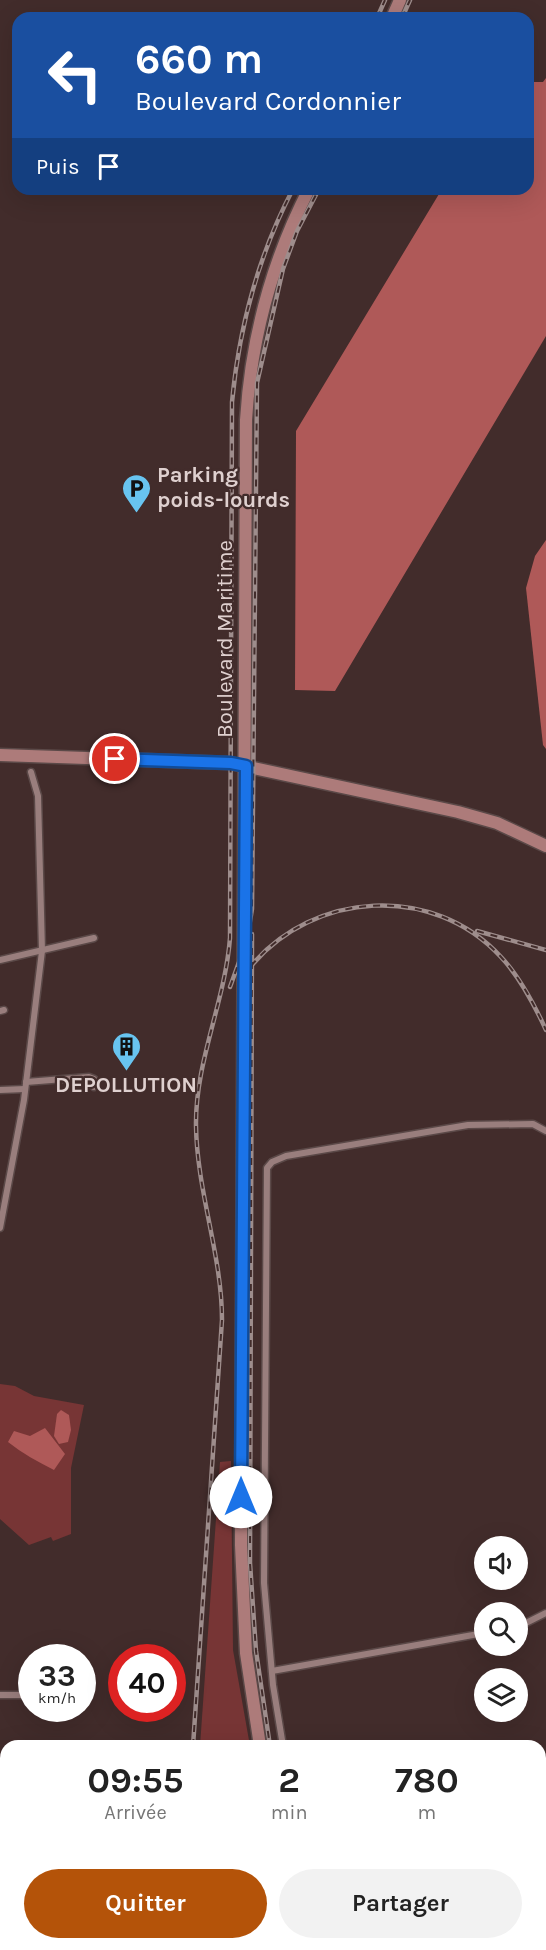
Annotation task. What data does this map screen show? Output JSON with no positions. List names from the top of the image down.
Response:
{
  "streets": {
    "street": ["Boulevard Maritime"]
  },
  "places": {
    "parking": ["Parking poids-lourds"],
    "building": ["DEPOLLUTION"]
  },
  "page": {
    "turn": ["660 m", "Boulevard Cordonnier"],
    "then": "Puis",
    "speed": "33 km/h",
    "limit": "40",
    "eta": [
      "09:55",
      "Arrivée",
      "2",
      "min",
      "780",
      "m"
    ],
    "buttons": ["Quitter", "Partager"]
  }
}
